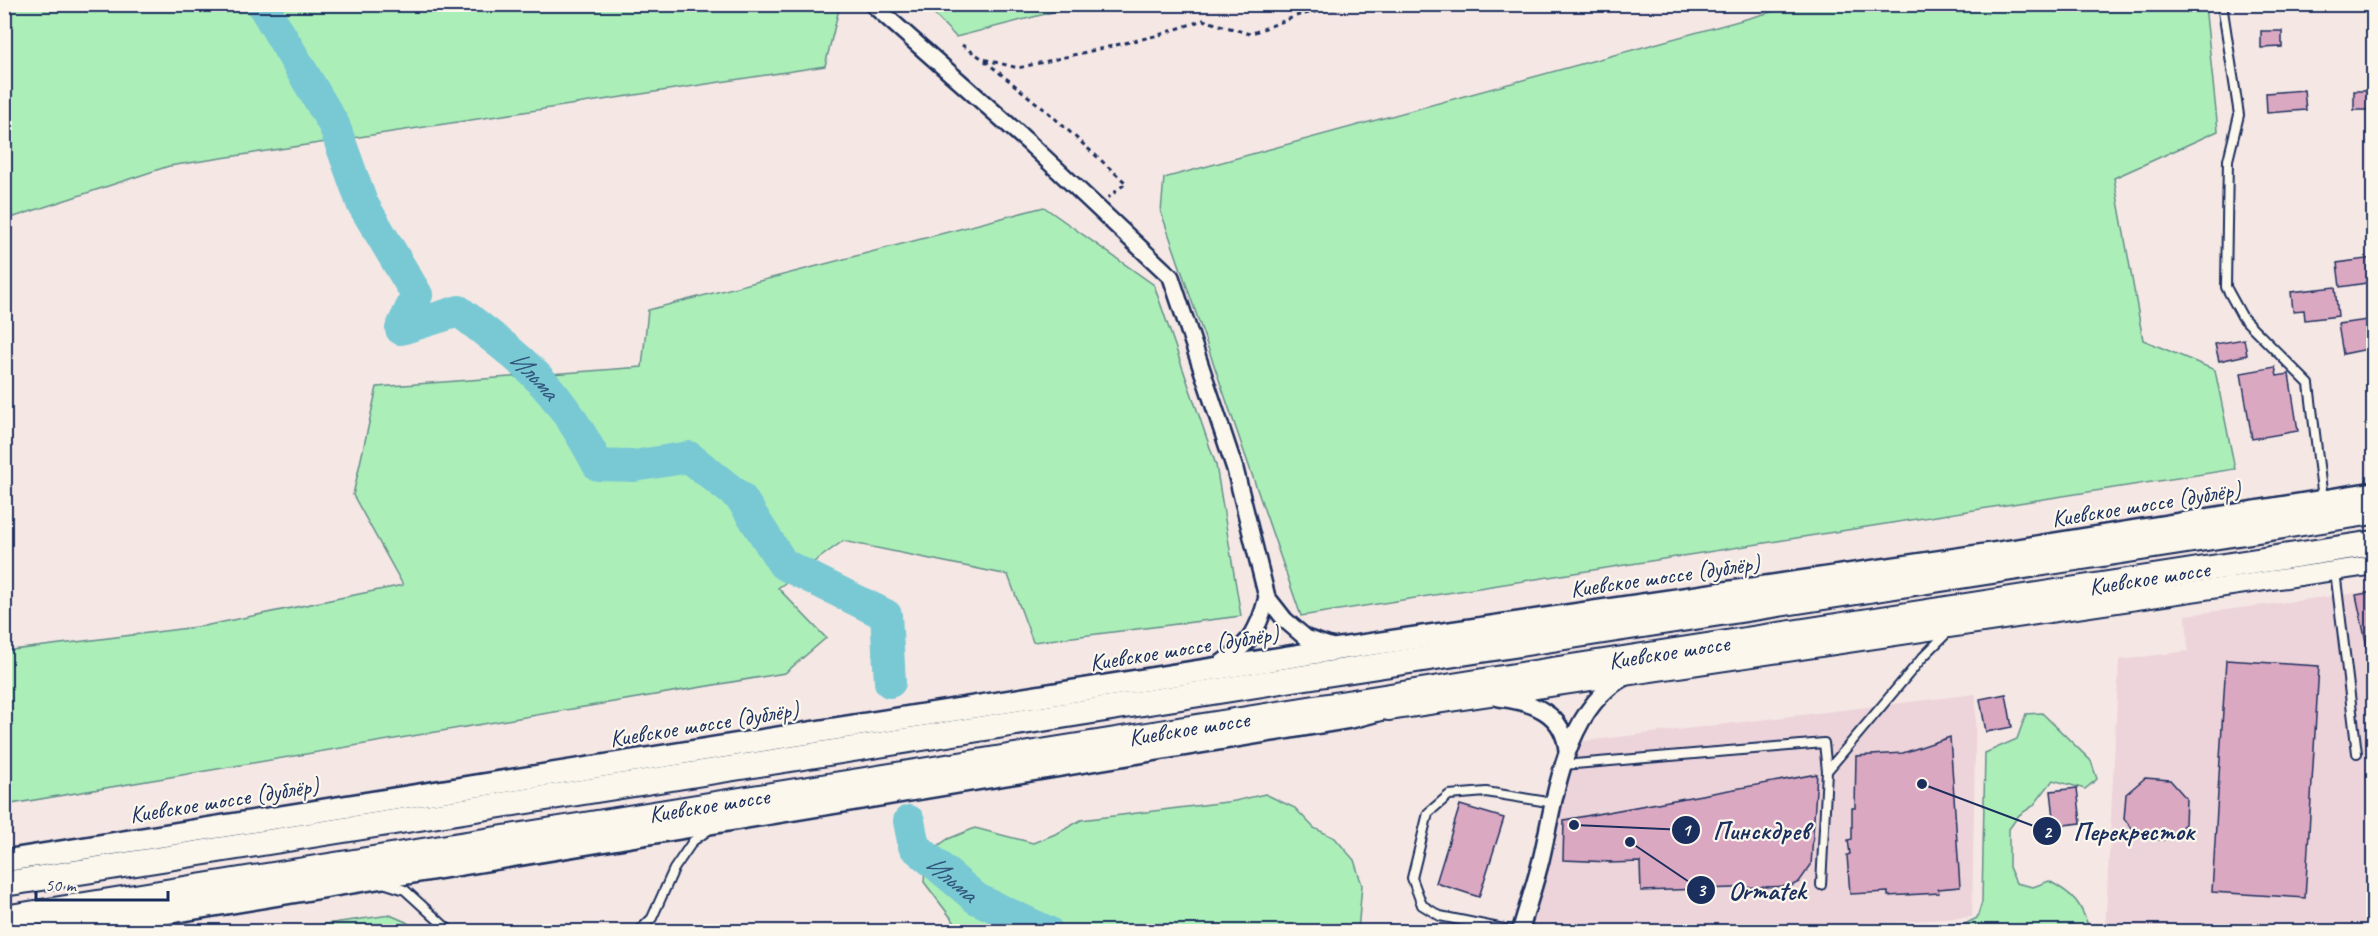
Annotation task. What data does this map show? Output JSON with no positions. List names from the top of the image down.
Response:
{
  "streets": {
    "highway": ["Киевское шоссе"],
    "main road": ["Киевское шоссе (дублёр)"]
  },
  "water": ["Ильма"],
  "places": ["Перекресток", "Пинскдрев", "Ormatek"],
  "scale_bar": "50 m"
}
